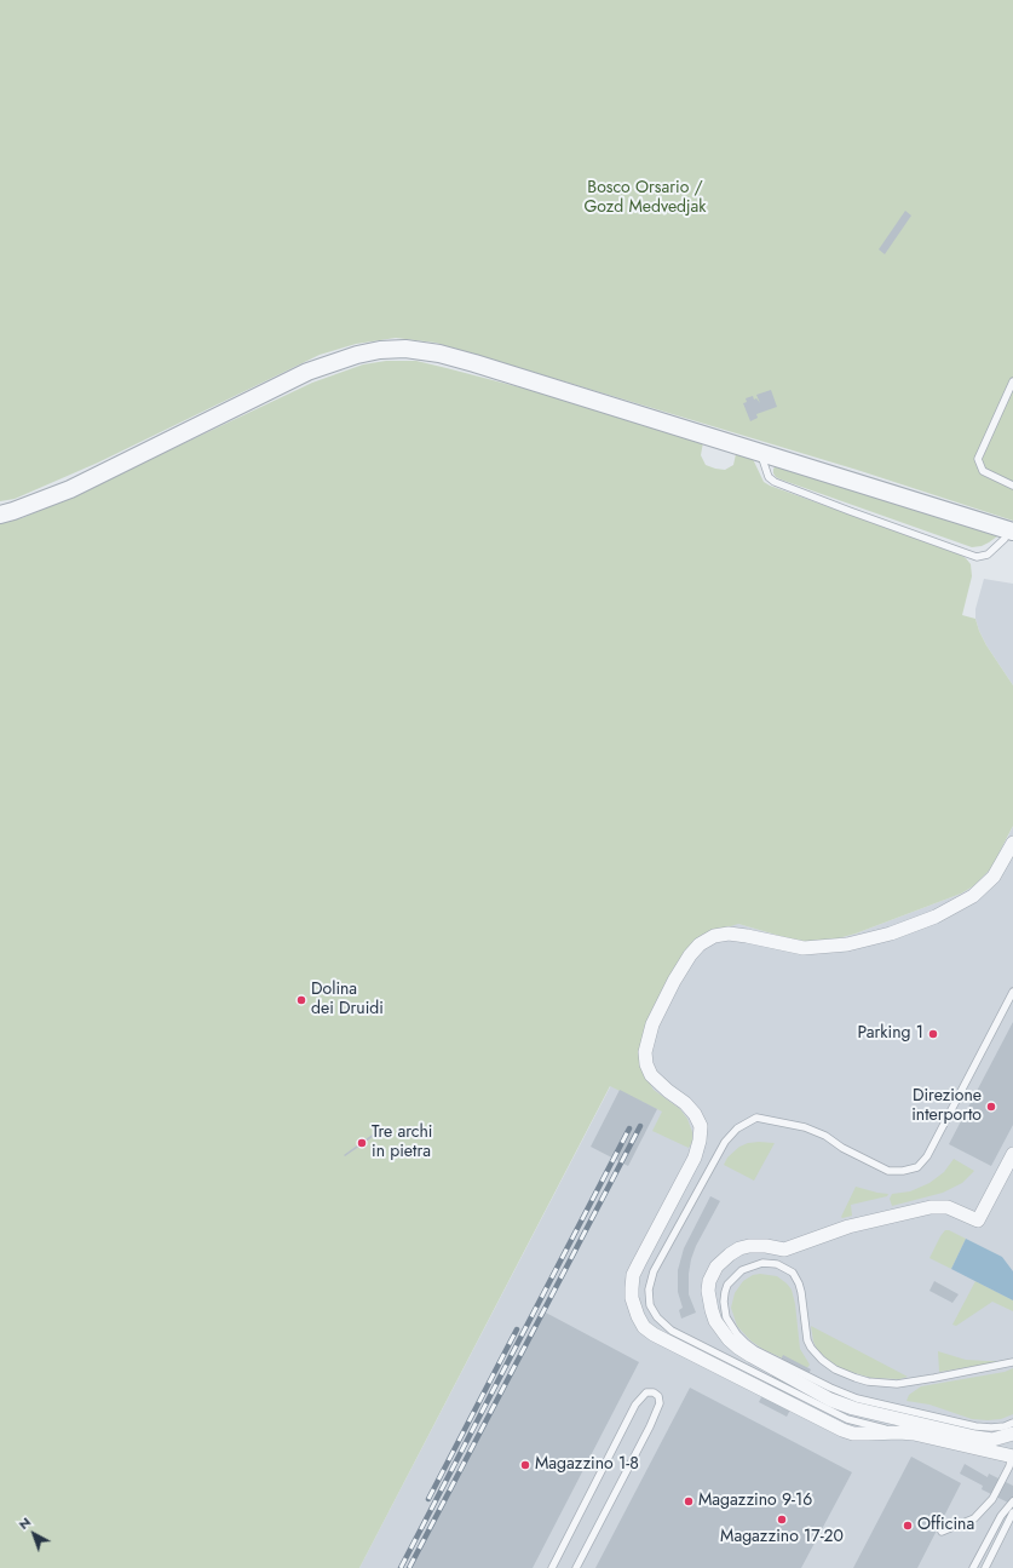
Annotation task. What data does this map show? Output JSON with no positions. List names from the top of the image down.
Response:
{
  "parks": ["Bosco Orsario / Gozd Medvedjak"],
  "places": [
    "Dolina dei Druidi",
    "Parking 1",
    "Direzione interporto",
    "Tre archi in pietra",
    "Magazzino 1-8",
    "Magazzino 9-16",
    "Magazzino 17-20",
    "Officina"
  ],
  "north": "top left"
}
